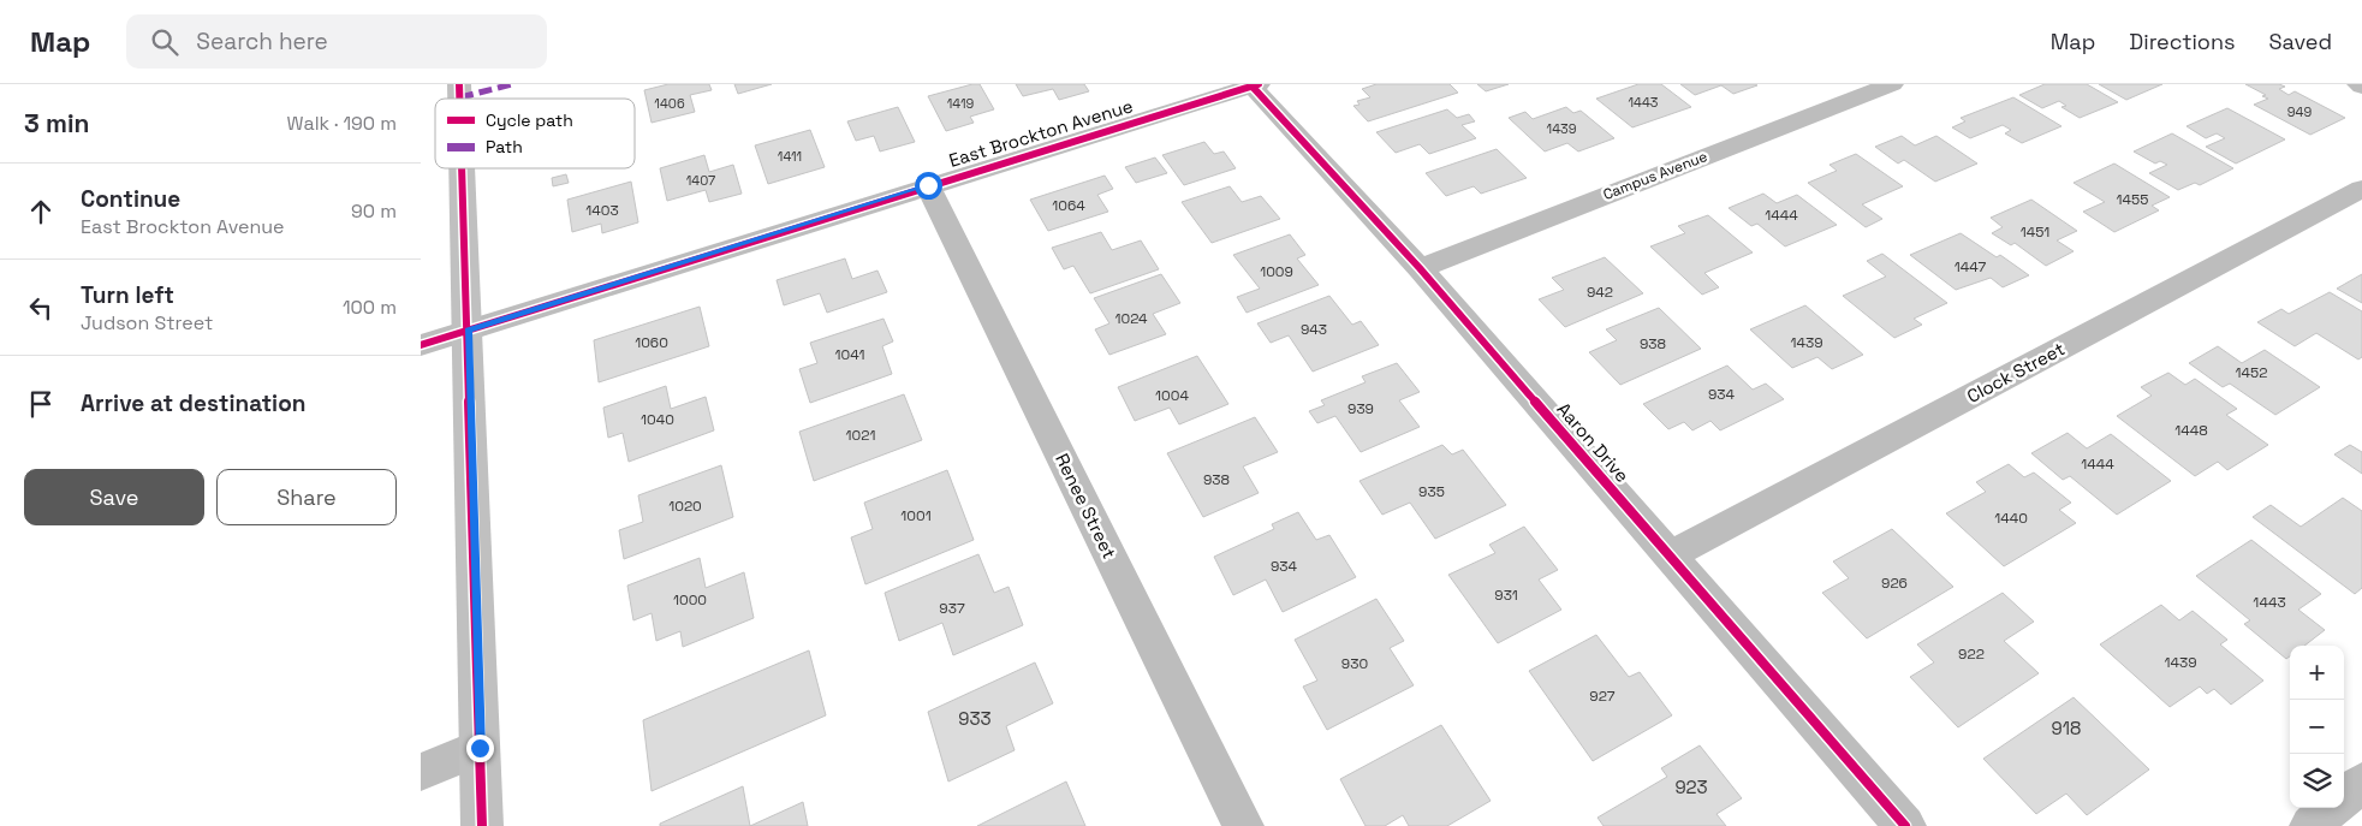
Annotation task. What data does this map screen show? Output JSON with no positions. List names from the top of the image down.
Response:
{
  "streets": {
    "street": [
      "East Brockton Avenue",
      "Campus Avenue",
      "Clock Street",
      "Aaron Drive",
      "Renee Street"
    ]
  },
  "crossings": [
    ["East Brockton Avenue", "Aaron Drive"],
    ["East Brockton Avenue", "Renee Street"],
    ["Campus Avenue", "Aaron Drive"],
    ["Clock Street", "Aaron Drive"]
  ],
  "house_numbers": [
    "1443",
    "1406",
    "1419",
    "949",
    "1439",
    "1411",
    "1407",
    "1455",
    "1064",
    "1403",
    "1444",
    "1451",
    "1447",
    "1009",
    "942",
    "1024",
    "943",
    "1060",
    "1439",
    "938",
    "1041",
    "1452",
    "934",
    "1004",
    "939",
    "1040",
    "1448",
    "1021",
    "1444",
    "938",
    "935",
    "1020",
    "1001",
    "1440",
    "934",
    "926",
    "931",
    "1000",
    "1443",
    "937",
    "922",
    "1439",
    "930",
    "927",
    "933",
    "918",
    "923"
  ],
  "legend": ["Cycle path", "Path"],
  "page": {
    "header": "Map",
    "search": "Search here",
    "nav": ["Map", "Directions", "Saved"],
    "heading": ["3 min", "Walk · 190 m"],
    "list": [
      ["Continue", "East Brockton Avenue", "90 m"],
      ["Turn left", "Judson Street", "100 m"],
      "Arrive at destination"
    ],
    "buttons": ["Save", "Share"],
    "map_buttons": ["+", "−"]
  }
}
